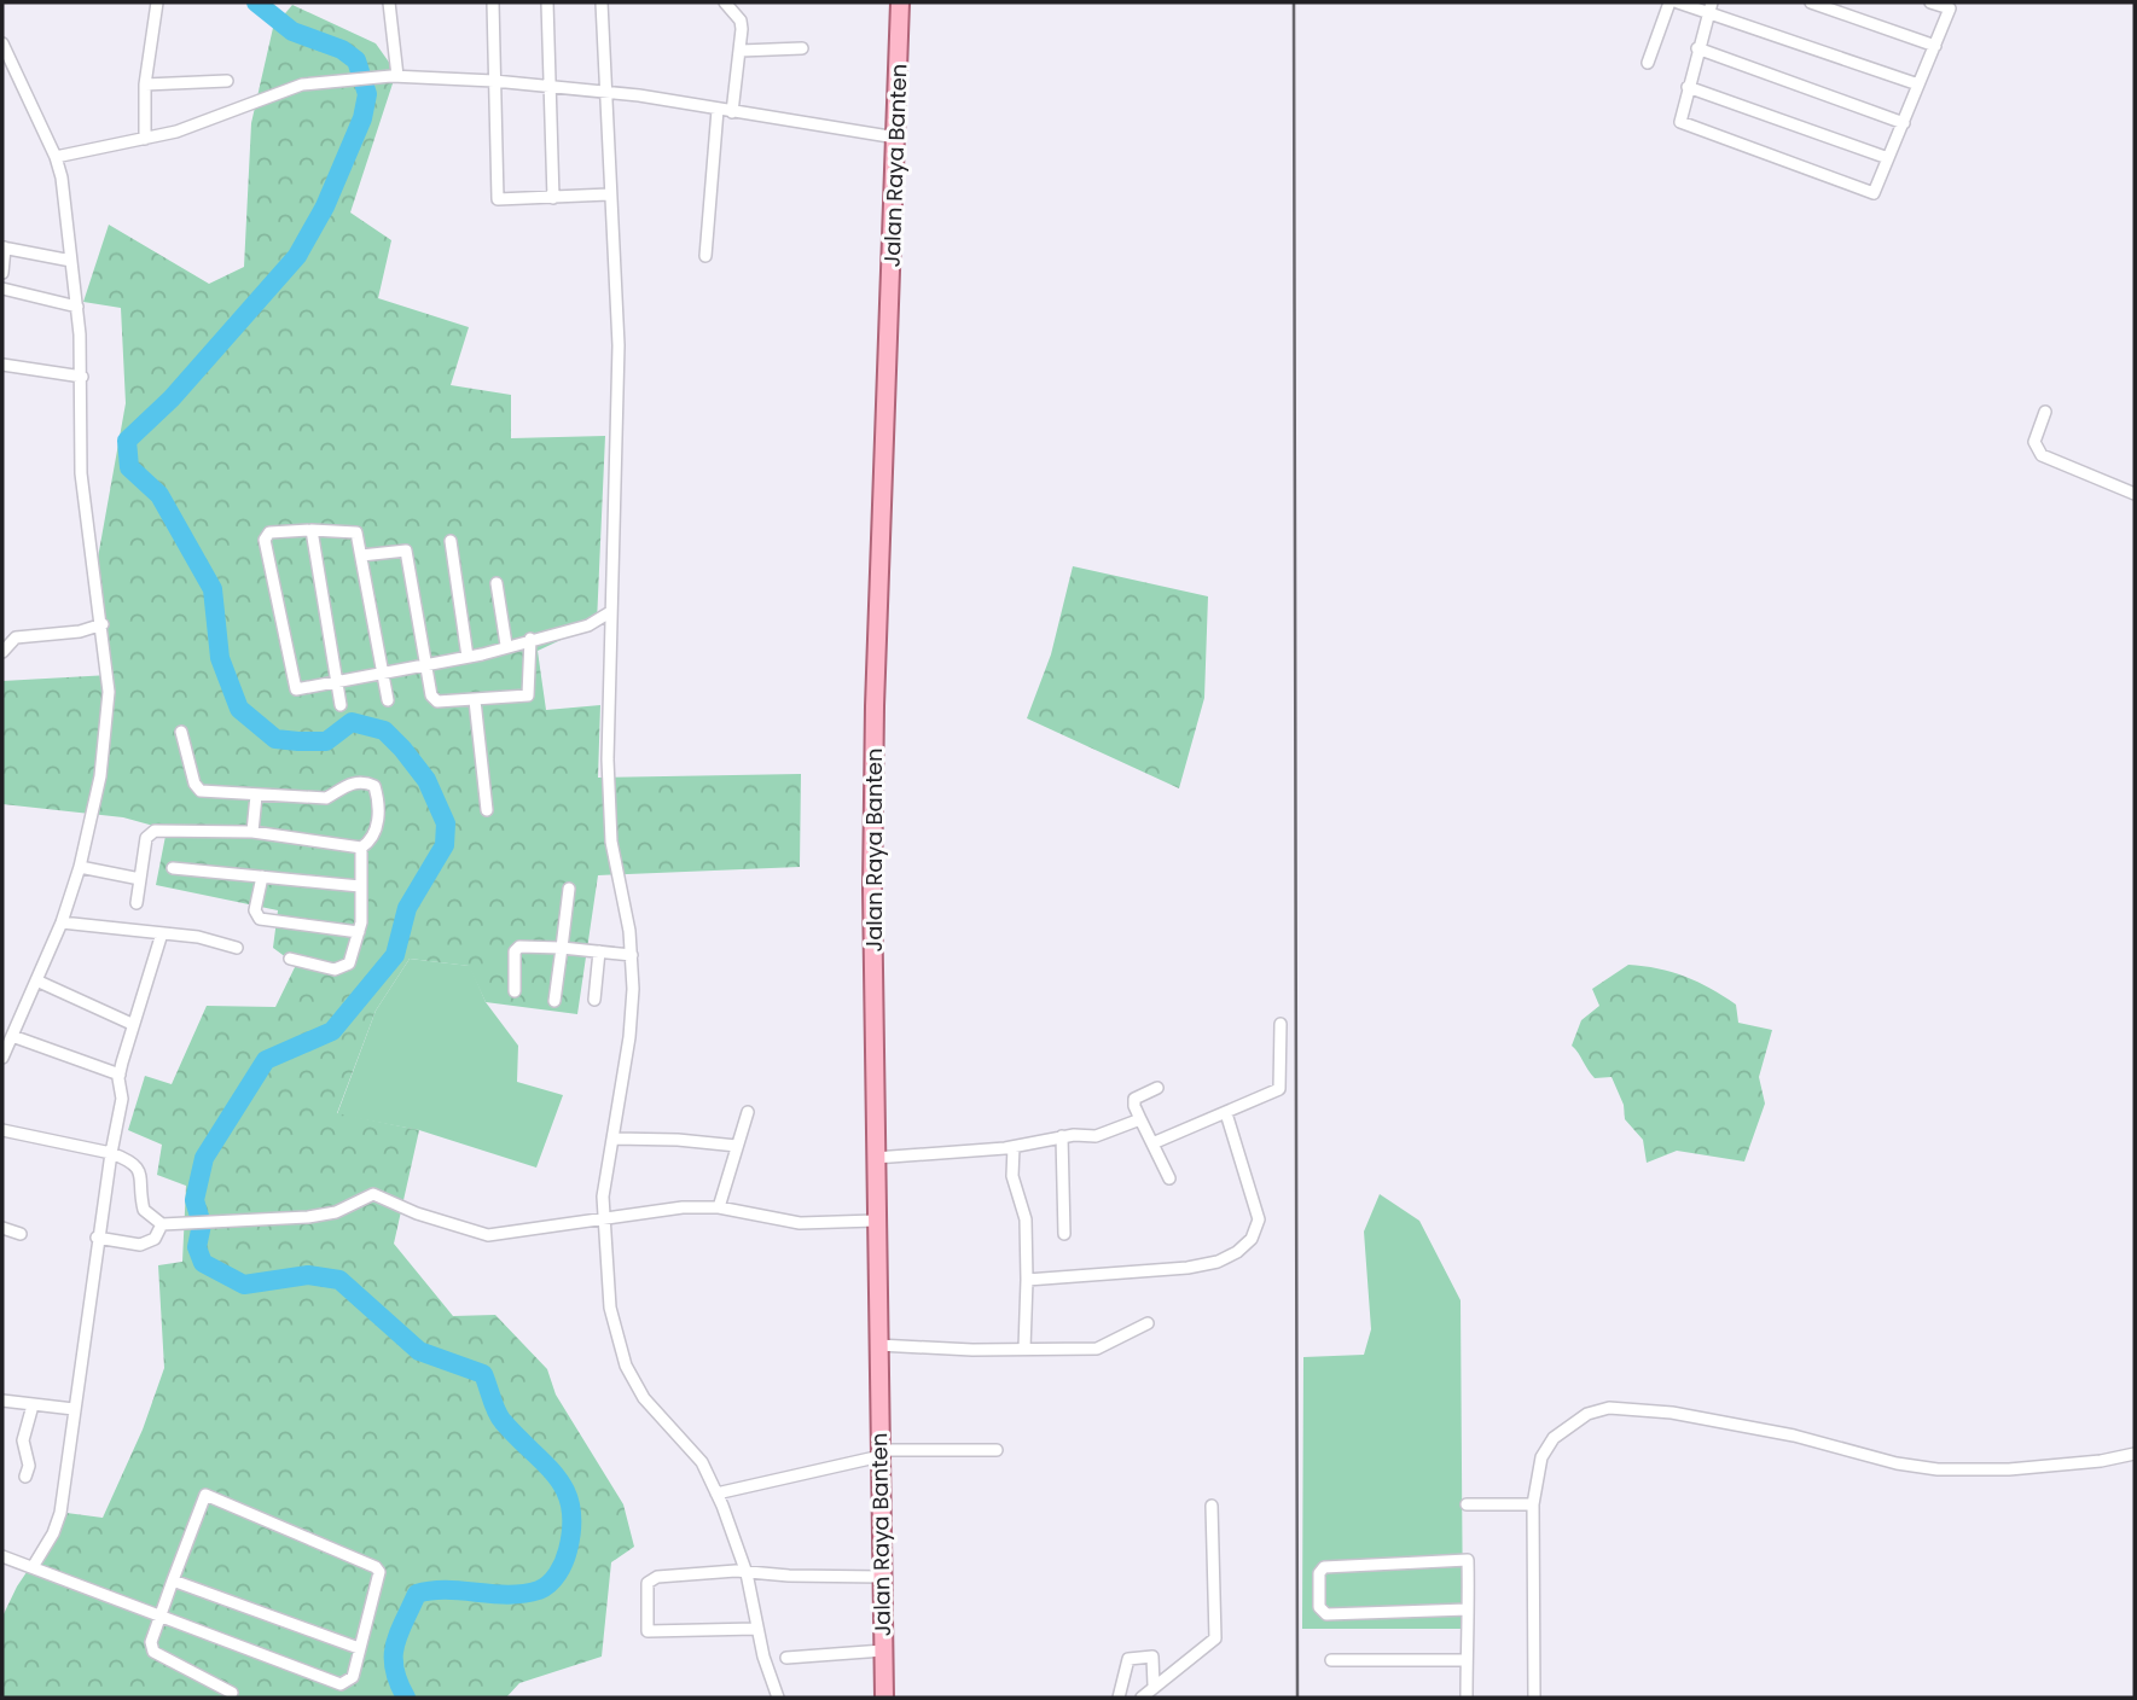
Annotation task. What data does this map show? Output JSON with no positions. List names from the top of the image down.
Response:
{
  "streets": {
    "main road": ["Jalan Raya Banten"]
  }
}
